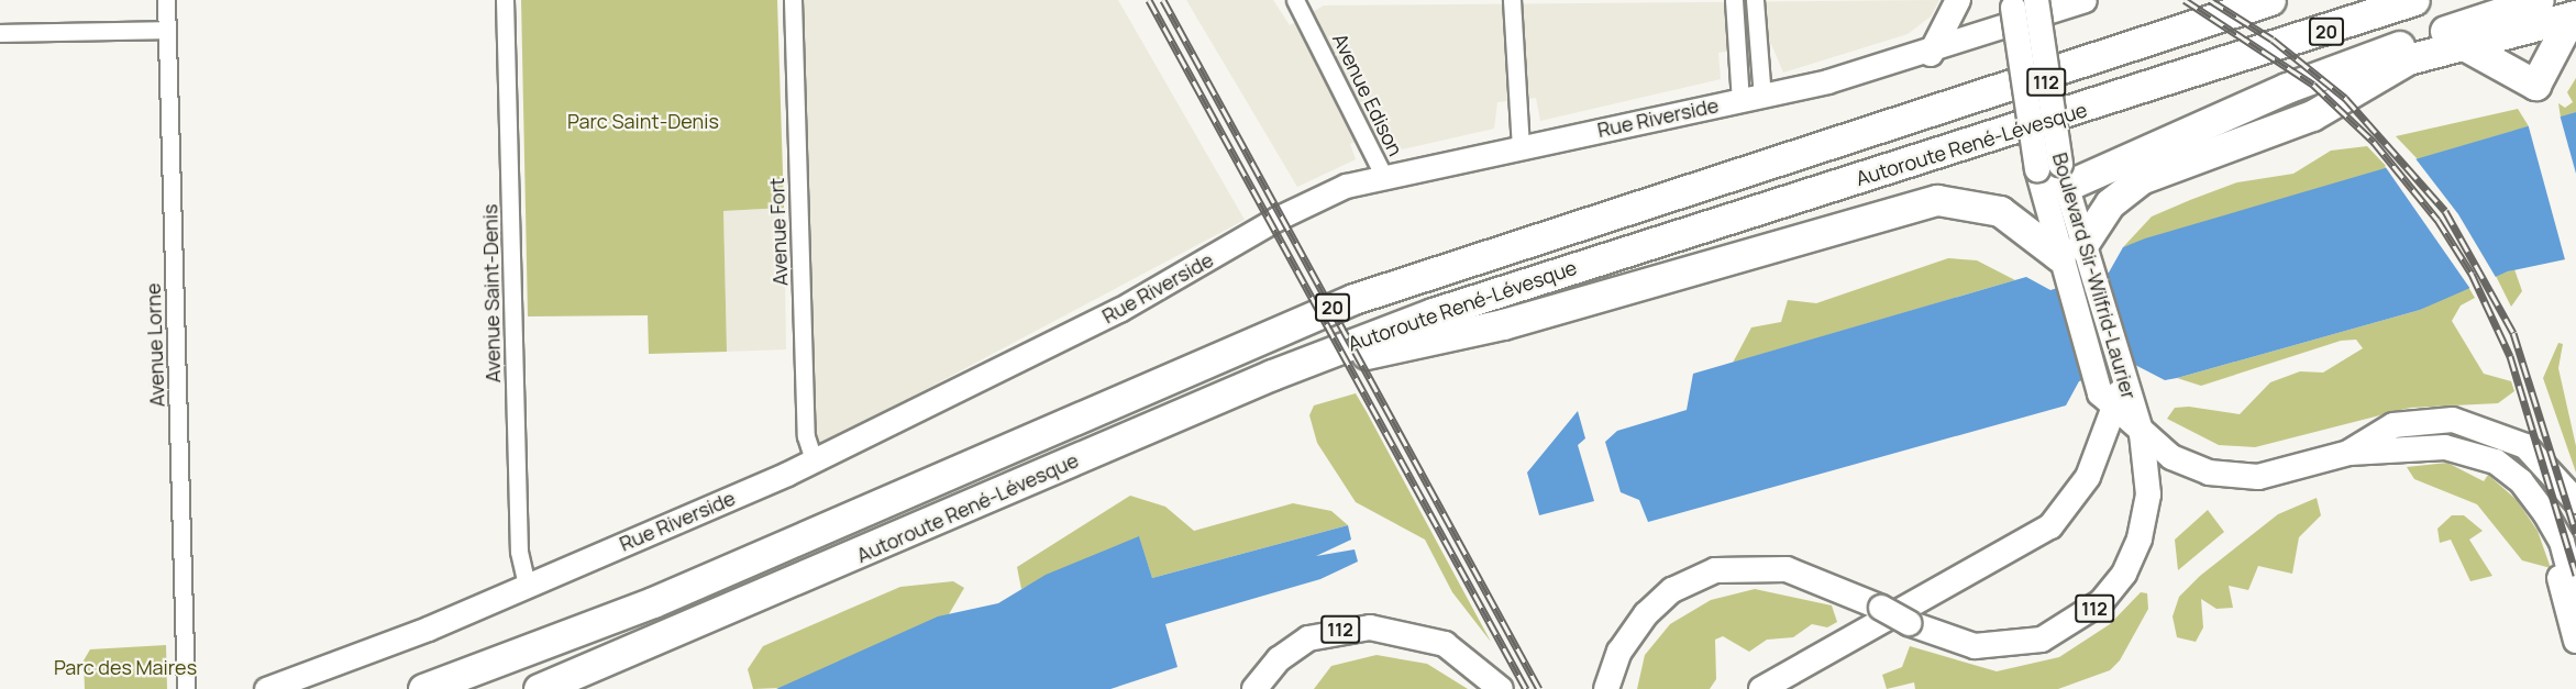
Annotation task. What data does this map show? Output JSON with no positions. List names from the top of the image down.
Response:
{
  "streets": {
    "highway": ["20", "Autoroute René-Lévesque"],
    "main road": ["112", "Boulevard Sir-Wilfrid-Laurier"],
    "street": [
      "Avenue Edison",
      "Rue Riverside",
      "Avenue Fort",
      "Avenue Saint-Denis",
      "Avenue Lorne"
    ]
  },
  "crossings": [
    ["112", "Boulevard Sir-Wilfrid-Laurier"],
    ["Avenue Edison", "Rue Riverside"],
    ["Rue Riverside", "Avenue Fort"],
    ["Rue Riverside", "Avenue Saint-Denis"]
  ],
  "parks": ["Parc Saint-Denis", "Parc des Maires"]
}
